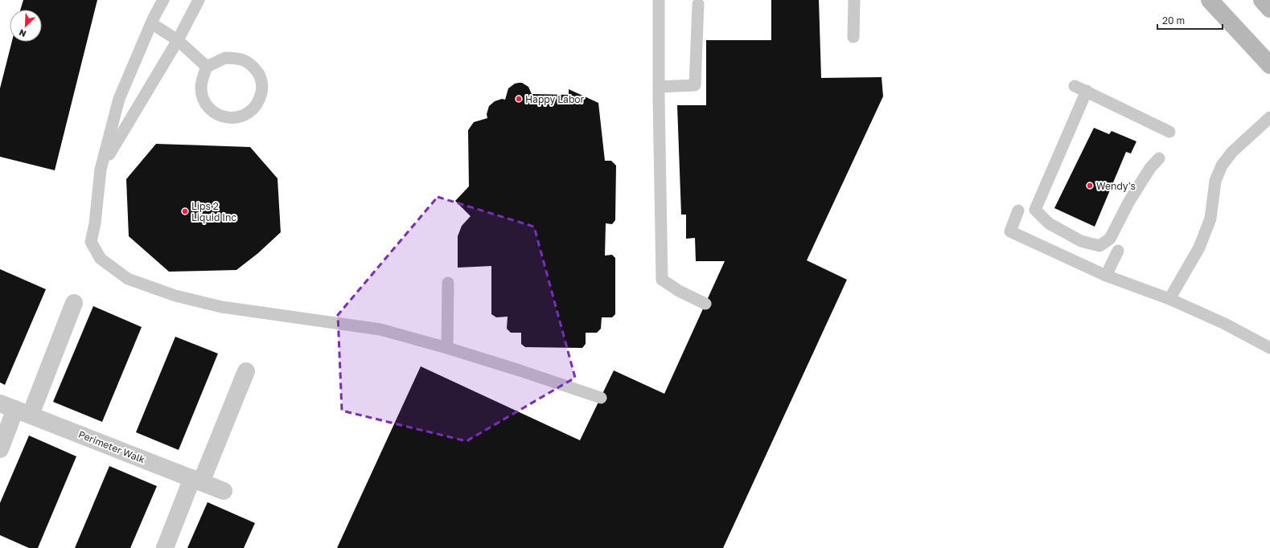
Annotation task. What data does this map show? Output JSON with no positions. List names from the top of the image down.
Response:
{
  "streets": {
    "street": ["Perimeter Walk"]
  },
  "places": ["Happy Labor", "Wendy's", "Lips 2 Liquid Inc"],
  "scale_bar": "20 m",
  "north": "bottom left"
}
